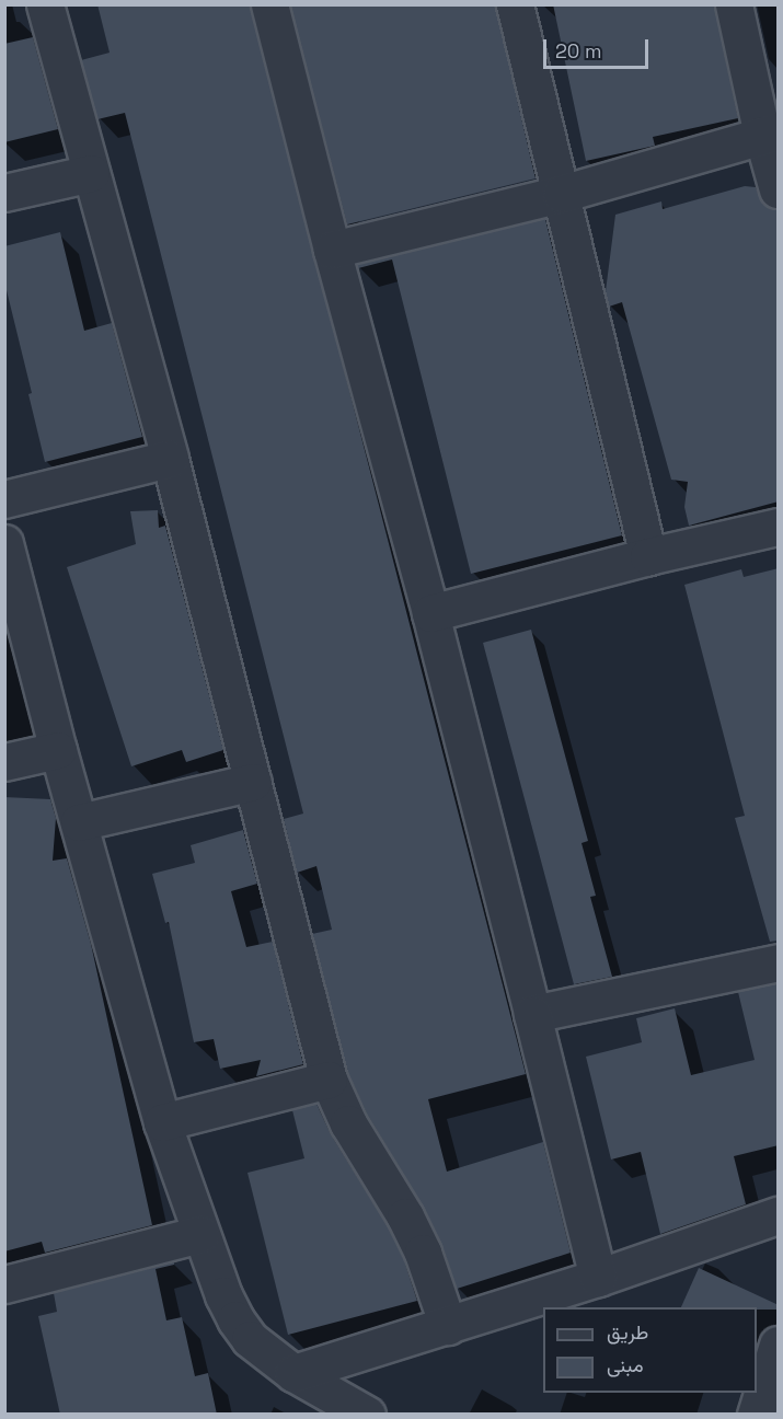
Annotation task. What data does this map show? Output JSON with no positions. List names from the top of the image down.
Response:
{
  "legend": ["طريق", "مبنى"],
  "scale_bar": "20 m"
}
